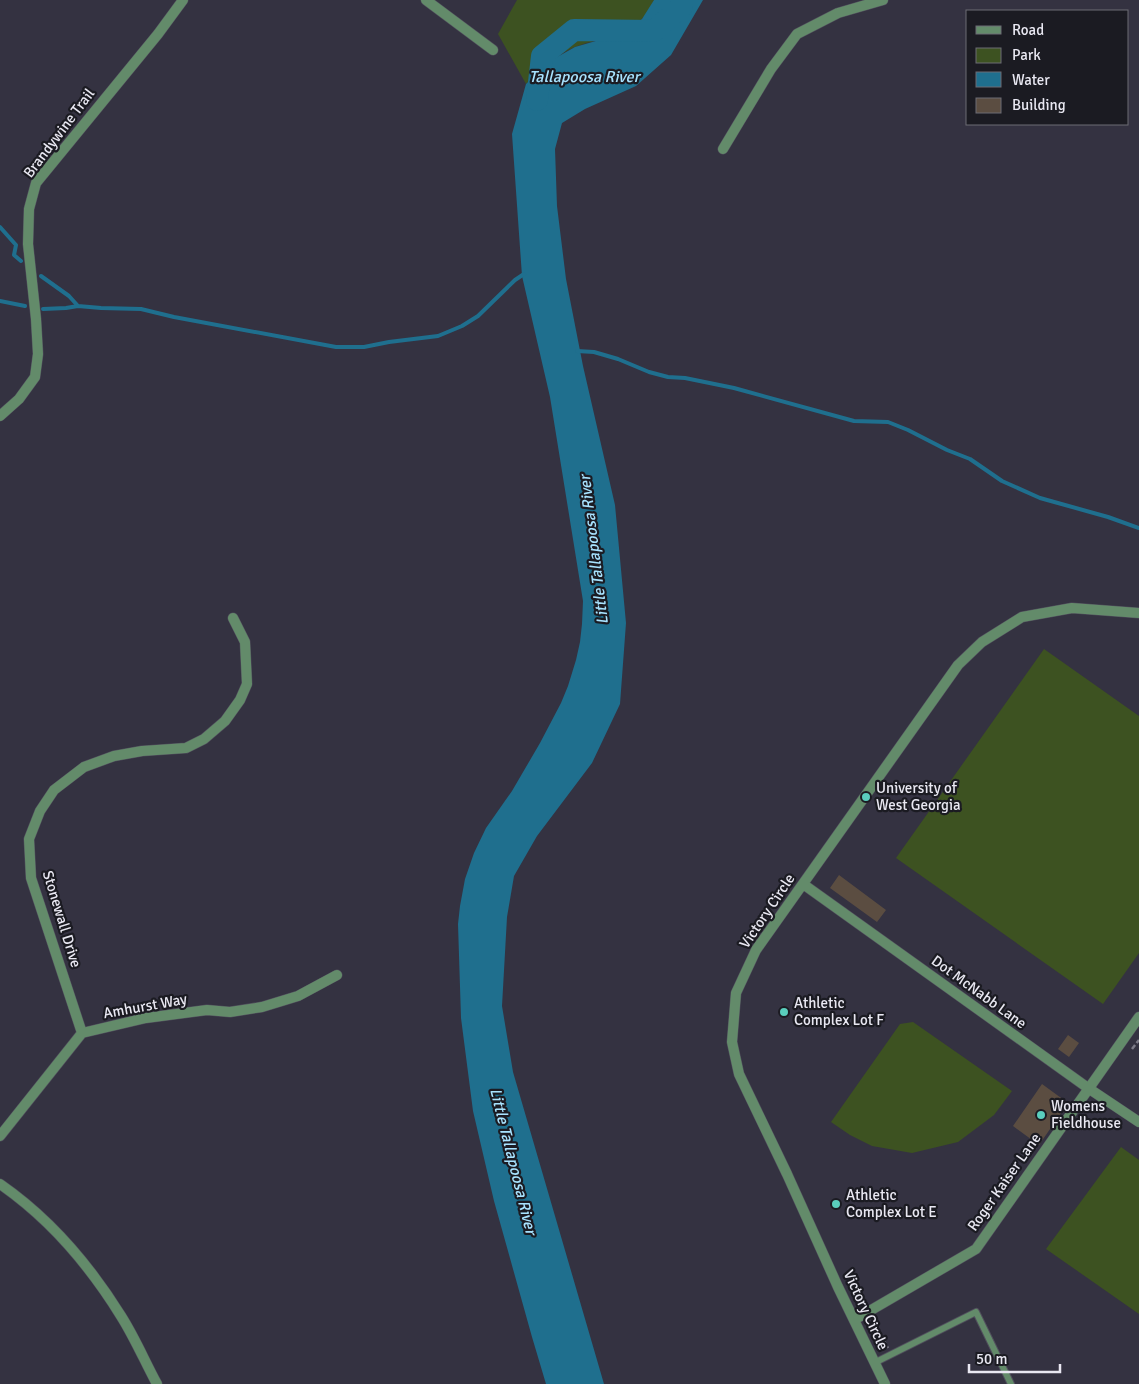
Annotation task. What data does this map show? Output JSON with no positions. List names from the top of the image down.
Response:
{
  "streets": {
    "street": [
      "Brandywine Trail",
      "Victory Circle",
      "Stonewall Drive",
      "Dot McNabb Lane",
      "Amhurst Way",
      "Roger Kaiser Lane"
    ]
  },
  "crossings": [
    ["Victory Circle", "Dot McNabb Lane"],
    ["Victory Circle", "Roger Kaiser Lane"],
    ["Stonewall Drive", "Amhurst Way"],
    ["Dot McNabb Lane", "Roger Kaiser Lane"]
  ],
  "water": ["Tallapoosa River", "Little Tallapoosa River"],
  "places": [
    "University of West Georgia",
    "Athletic Complex Lot F",
    "Womens Fieldhouse",
    "Athletic Complex Lot E"
  ],
  "legend": [
    "Road",
    "Park",
    "Water",
    "Building"
  ],
  "scale_bar": "50 m"
}
